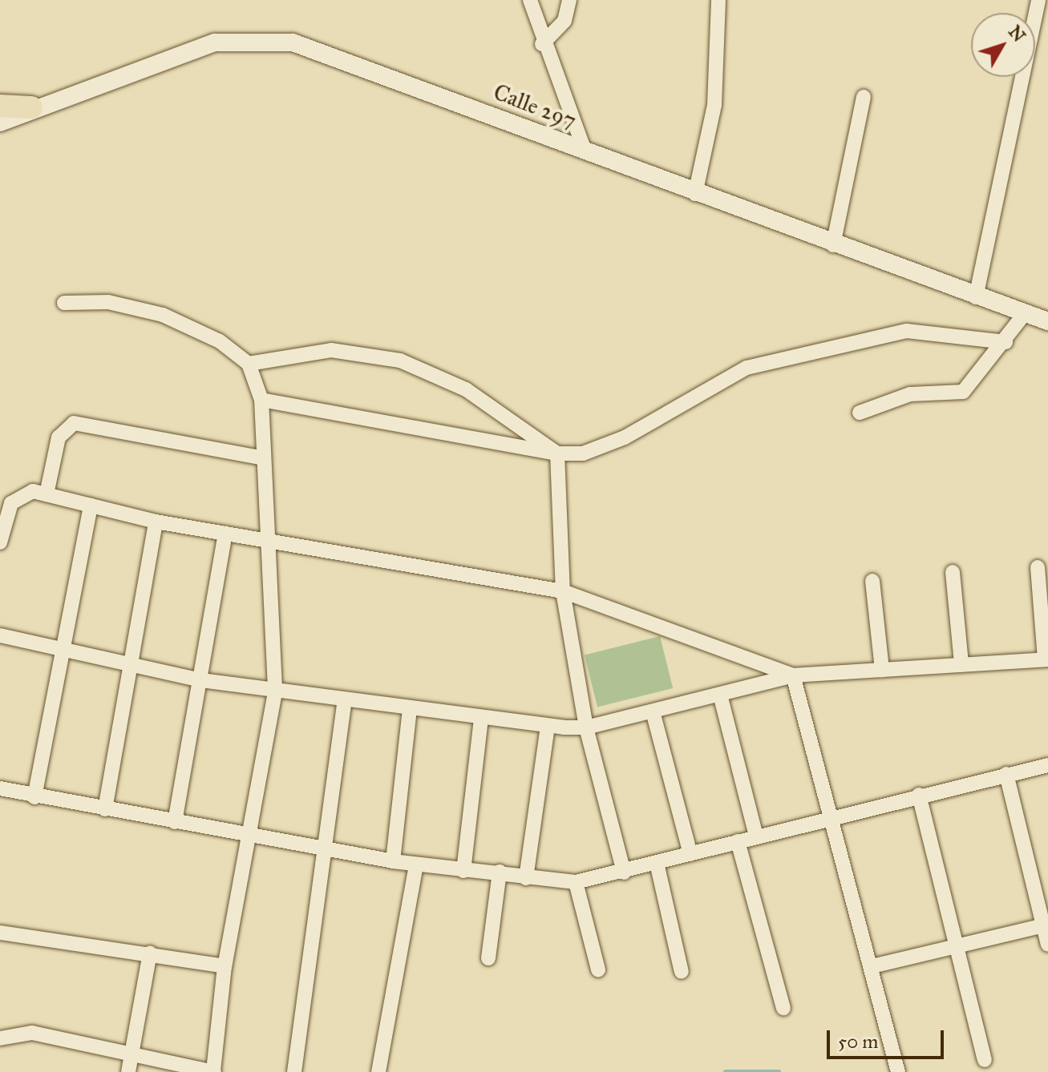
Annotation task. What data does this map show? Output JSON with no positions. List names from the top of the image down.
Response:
{
  "streets": {
    "street": ["Calle 297"]
  },
  "scale_bar": "50 m",
  "north": "top right"
}
